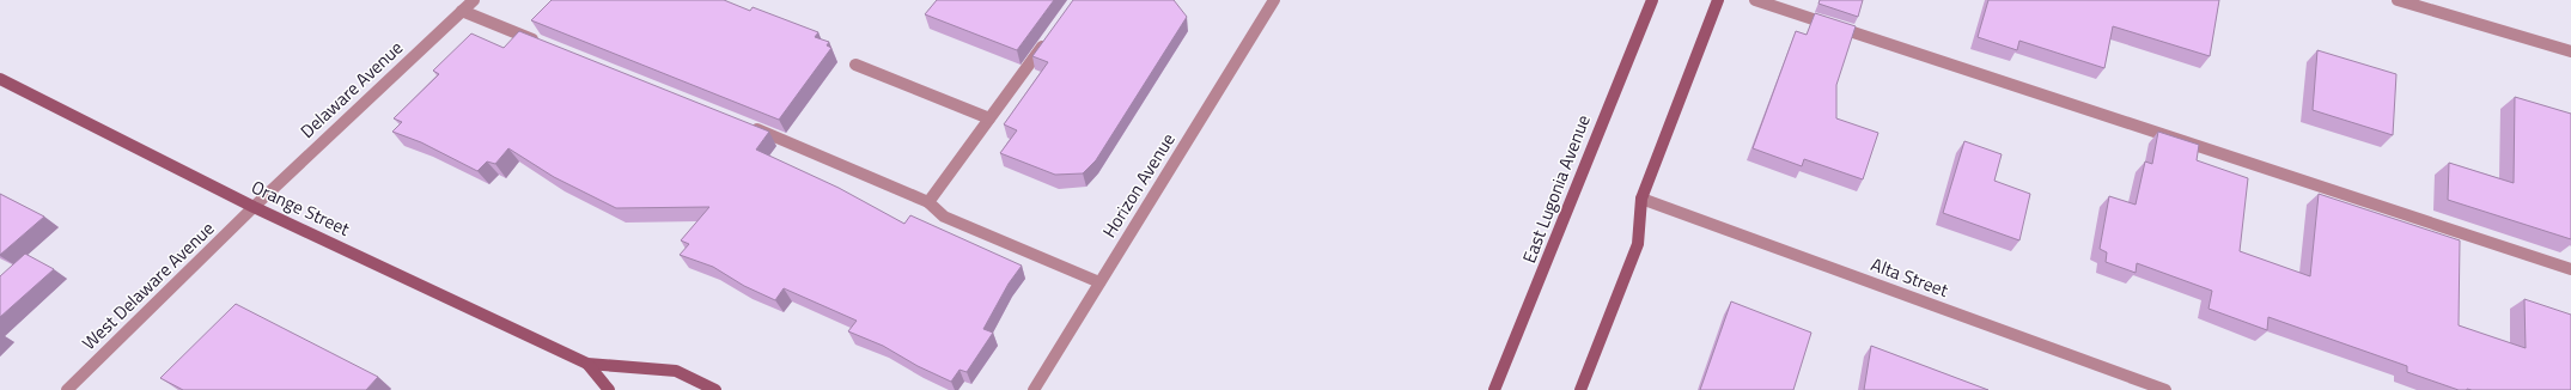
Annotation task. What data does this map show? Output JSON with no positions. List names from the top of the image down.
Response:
{
  "streets": {
    "main road": ["East Lugonia Avenue", "Orange Street"],
    "street": [
      "Delaware Avenue",
      "Horizon Avenue",
      "Alta Street",
      "West Delaware Avenue"
    ]
  },
  "crossings": [
    ["Delaware Avenue", "Orange Street"],
    ["Delaware Avenue", "West Delaware Avenue"],
    ["Orange Street", "West Delaware Avenue"]
  ]
}
